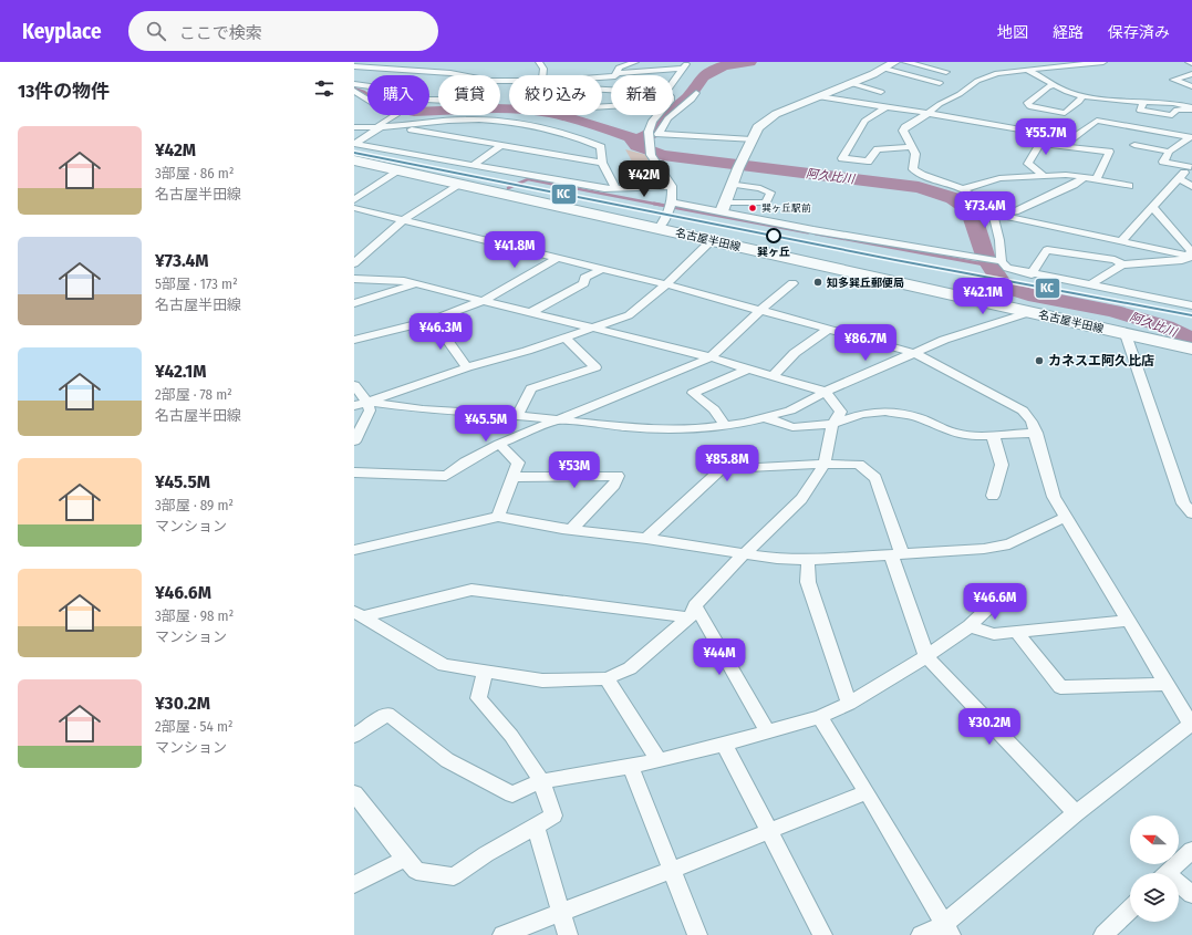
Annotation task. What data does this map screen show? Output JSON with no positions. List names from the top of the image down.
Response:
{
  "streets": {
    "main road": ["名古屋半田線"]
  },
  "water": ["阿久比川"],
  "places": [
    "巽ヶ丘駅前",
    "巽ヶ丘",
    "知多巽丘郵便局",
    "カネスエ阿久比店"
  ],
  "lines": ["transit line KC"],
  "north": "left",
  "page": {
    "header": "Keyplace",
    "search": "ここで検索",
    "nav": ["地図", "経路", "保存済み"],
    "heading": "13件の物件",
    "chip": [
      "購入",
      "賃貸",
      "絞り込み",
      "新着"
    ],
    "list": [
      {
        "name": "¥42M",
        "note": "3部屋 · 86 m² · 名古屋半田線"
      },
      {
        "name": "¥73.4M",
        "note": "5部屋 · 173 m² · 名古屋半田線"
      },
      {
        "name": "¥42.1M",
        "note": "2部屋 · 78 m² · 名古屋半田線"
      },
      {
        "name": "¥45.5M",
        "note": "3部屋 · 89 m² · マンション"
      },
      {
        "name": "¥46.6M",
        "note": "3部屋 · 98 m² · マンション"
      },
      {
        "name": "¥30.2M",
        "note": "2部屋 · 54 m² · マンション"
      }
    ],
    "price": [
      "¥55.7M",
      "¥42M",
      "¥73.4M",
      "¥41.8M",
      "¥42.1M",
      "¥46.3M",
      "¥86.7M",
      "¥45.5M",
      "¥85.8M",
      "¥53M",
      "¥46.6M",
      "¥44M",
      "¥30.2M"
    ]
  }
}
